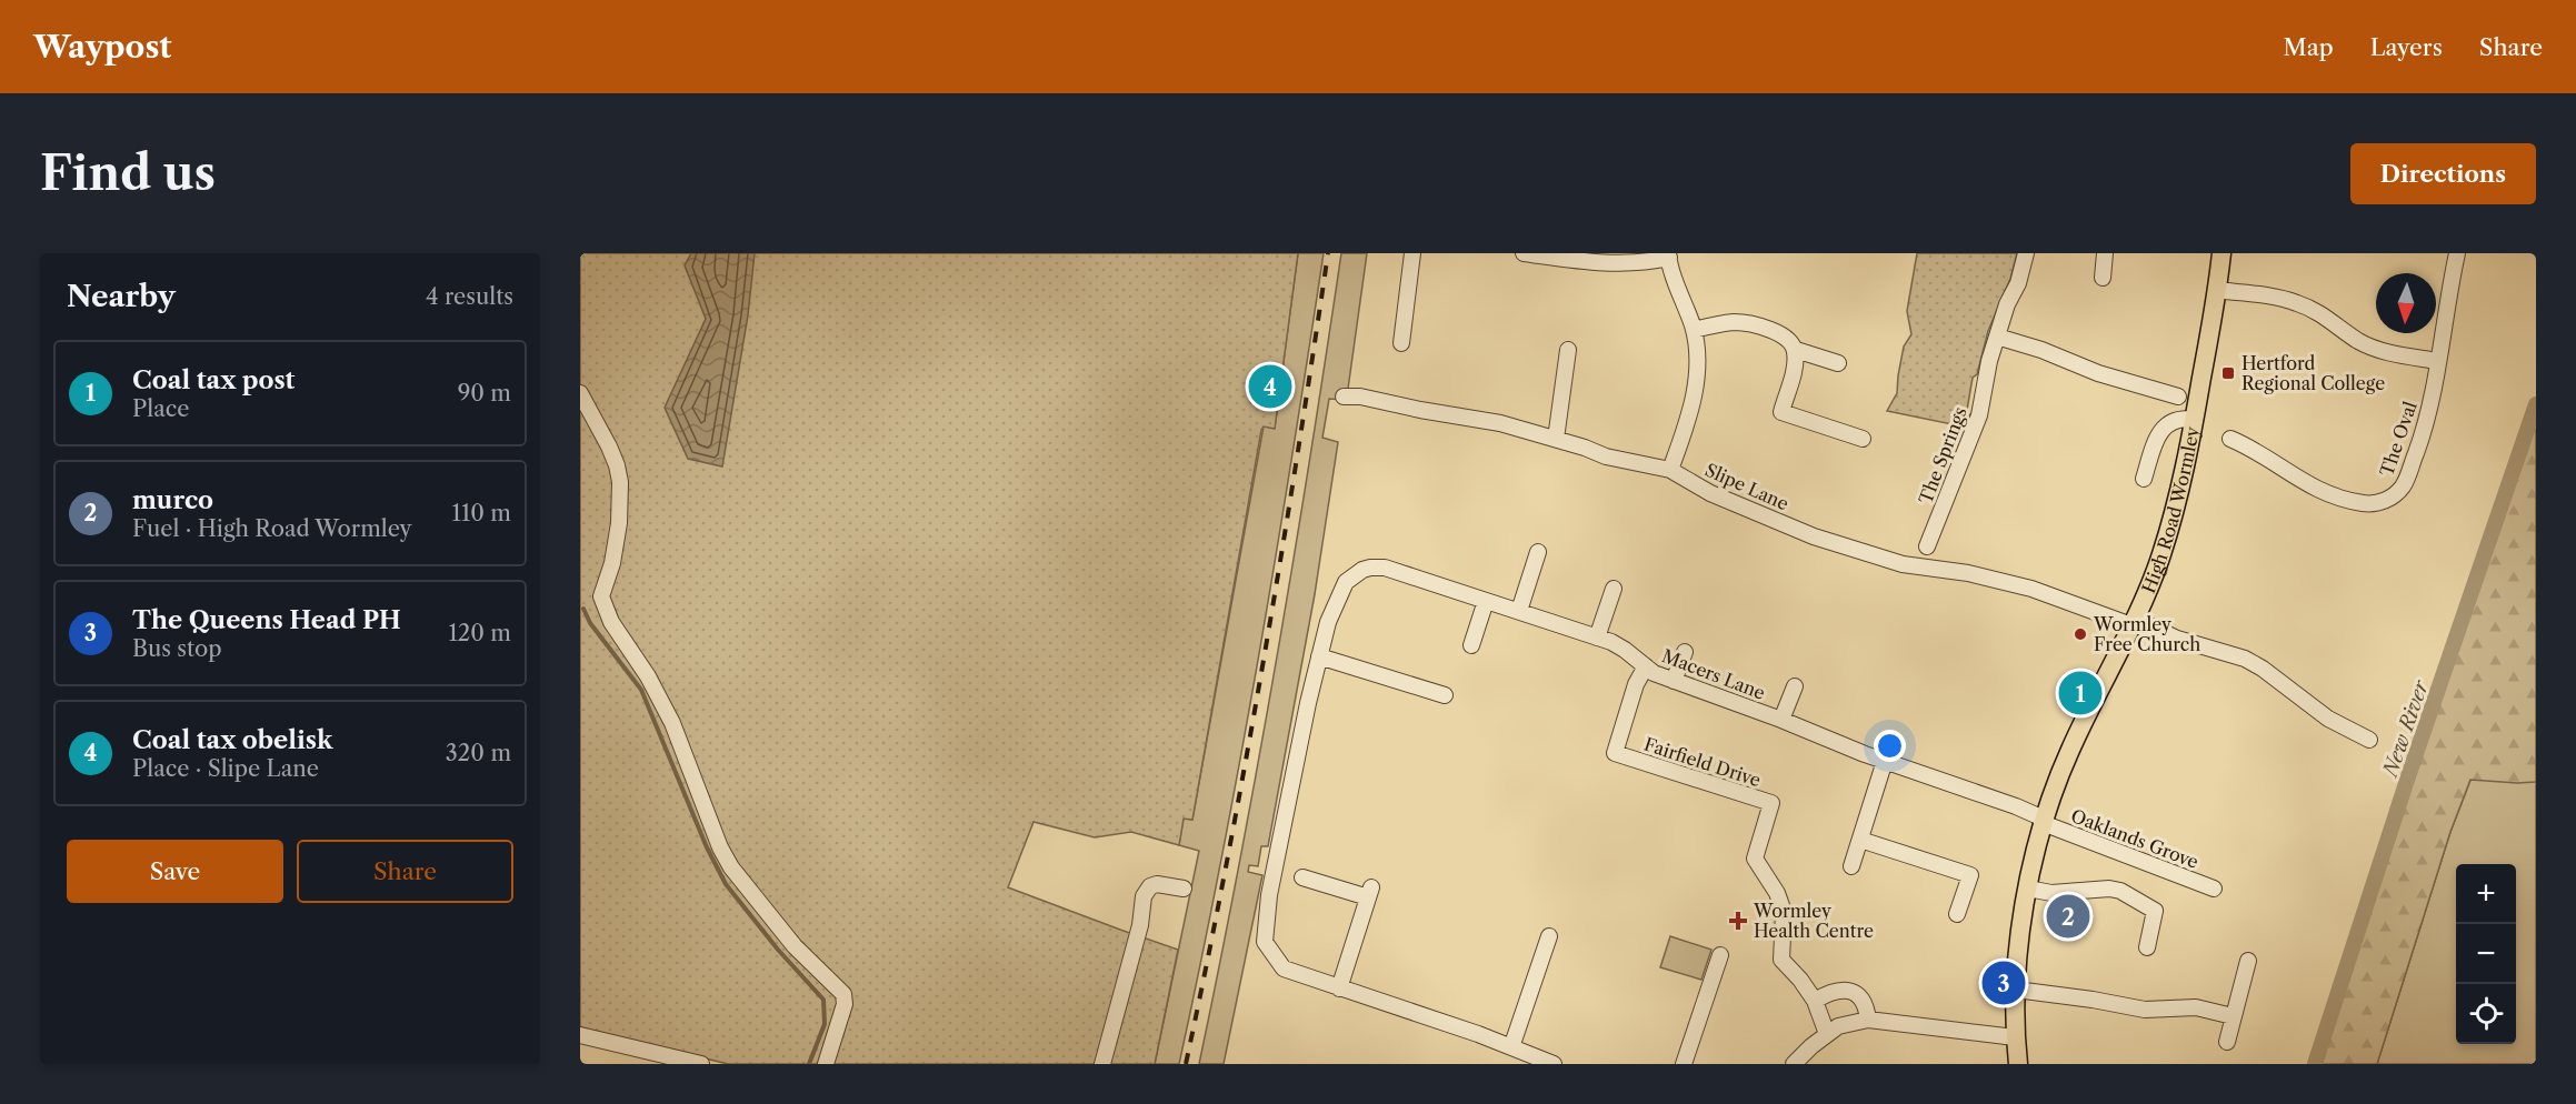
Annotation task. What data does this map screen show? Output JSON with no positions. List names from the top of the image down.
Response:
{
  "streets": {
    "main road": ["High Road Wormley"],
    "street": [
      "The Oval",
      "The Springs",
      "Slipe Lane",
      "Macers Lane",
      "Fairfield Drive",
      "Oaklands Grove"
    ]
  },
  "crossings": [
    ["Slipe Lane", "High Road Wormley"],
    ["High Road Wormley", "Macers Lane"],
    ["High Road Wormley", "Oaklands Grove"],
    ["Macers Lane", "Fairfield Drive"],
    ["Macers Lane", "Oaklands Grove"]
  ],
  "water": ["New River"],
  "places": {
    "transit": ["Hertford Regional College"],
    "other": ["Wormley Free Church"],
    "health": ["Wormley Health Centre"]
  },
  "north": "bottom",
  "page": {
    "header": "Waypost",
    "nav": ["Map", "Layers", "Share"],
    "buttons": [
      "Directions",
      ["Save", "Share"]
    ],
    "title": "Find us",
    "heading": ["Nearby", "4 results"],
    "list": [
      {
        "mark": "1",
        "name": "Coal tax post",
        "note": "Place",
        "value": "90 m"
      },
      {
        "mark": "2",
        "name": "murco",
        "note": "Fuel · High Road Wormley",
        "value": "110 m"
      },
      {
        "mark": "3",
        "name": "The Queens Head PH",
        "note": "Bus stop",
        "value": "120 m"
      },
      {
        "mark": "4",
        "name": "Coal tax obelisk",
        "note": "Place · Slipe Lane",
        "value": "320 m"
      }
    ],
    "pins": [
      "4",
      "1",
      "2",
      "3"
    ],
    "map_buttons": ["+", "−"]
  }
}
